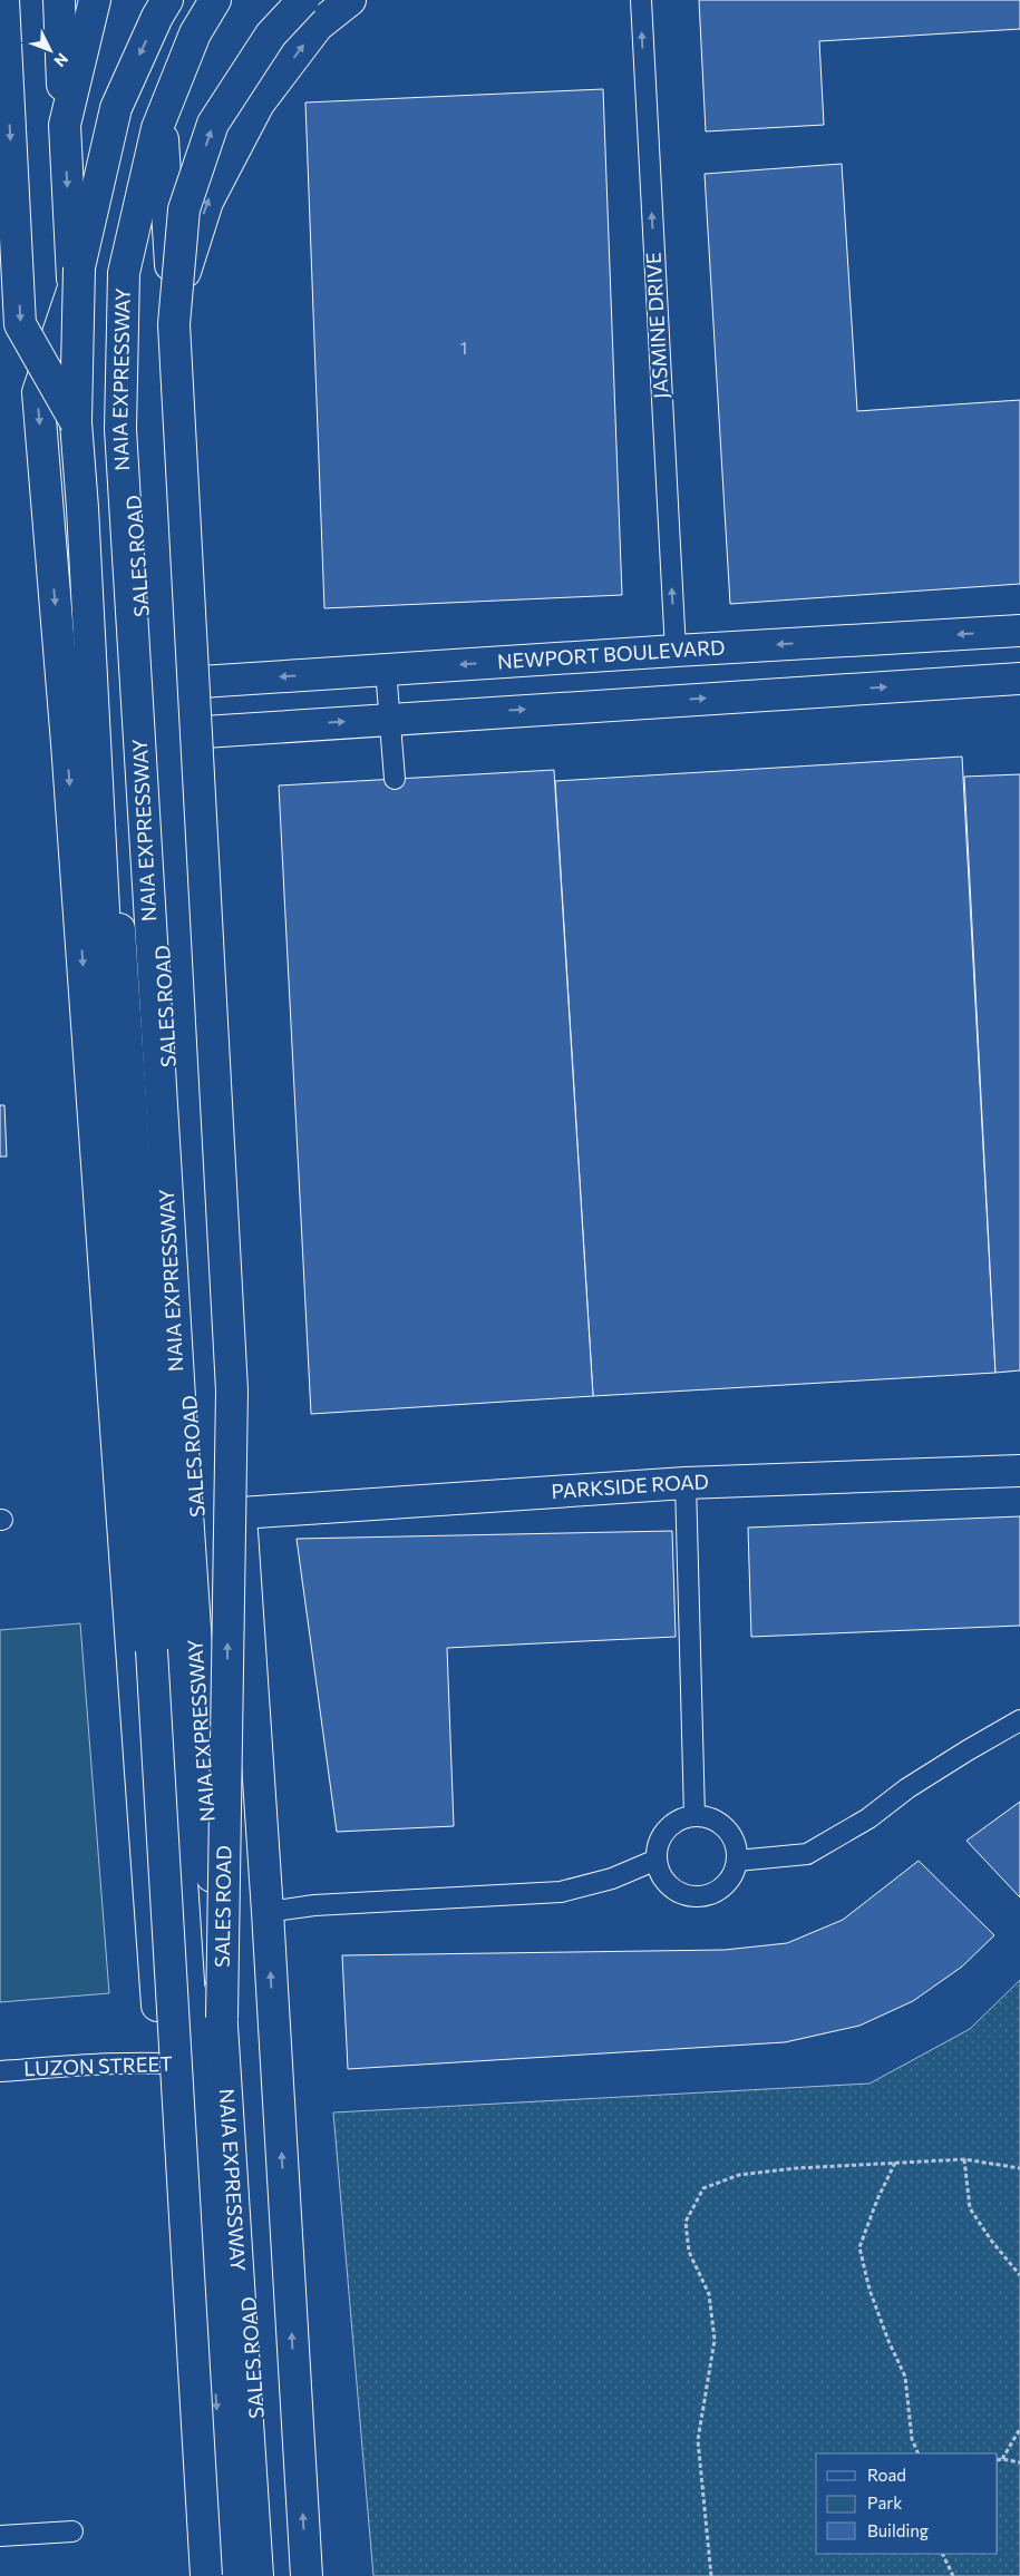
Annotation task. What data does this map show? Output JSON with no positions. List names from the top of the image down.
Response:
{
  "streets": {
    "main road": [
      "NAIA EXPRESSWAY",
      "SALES ROAD",
      "NEWPORT BOULEVARD",
      "PARKSIDE ROAD"
    ],
    "lane": ["JASMINE DRIVE", "LUZON STREET"]
  },
  "crossings": [
    ["JASMINE DRIVE", "NEWPORT BOULEVARD"],
    ["SALES ROAD", "NEWPORT BOULEVARD"],
    ["SALES ROAD", "PARKSIDE ROAD"],
    ["SALES ROAD", "LUZON STREET"]
  ],
  "one_way": ["JASMINE DRIVE"],
  "house_numbers": ["1"],
  "legend": ["Road", "Park", "Building"],
  "north": "bottom right"
}
